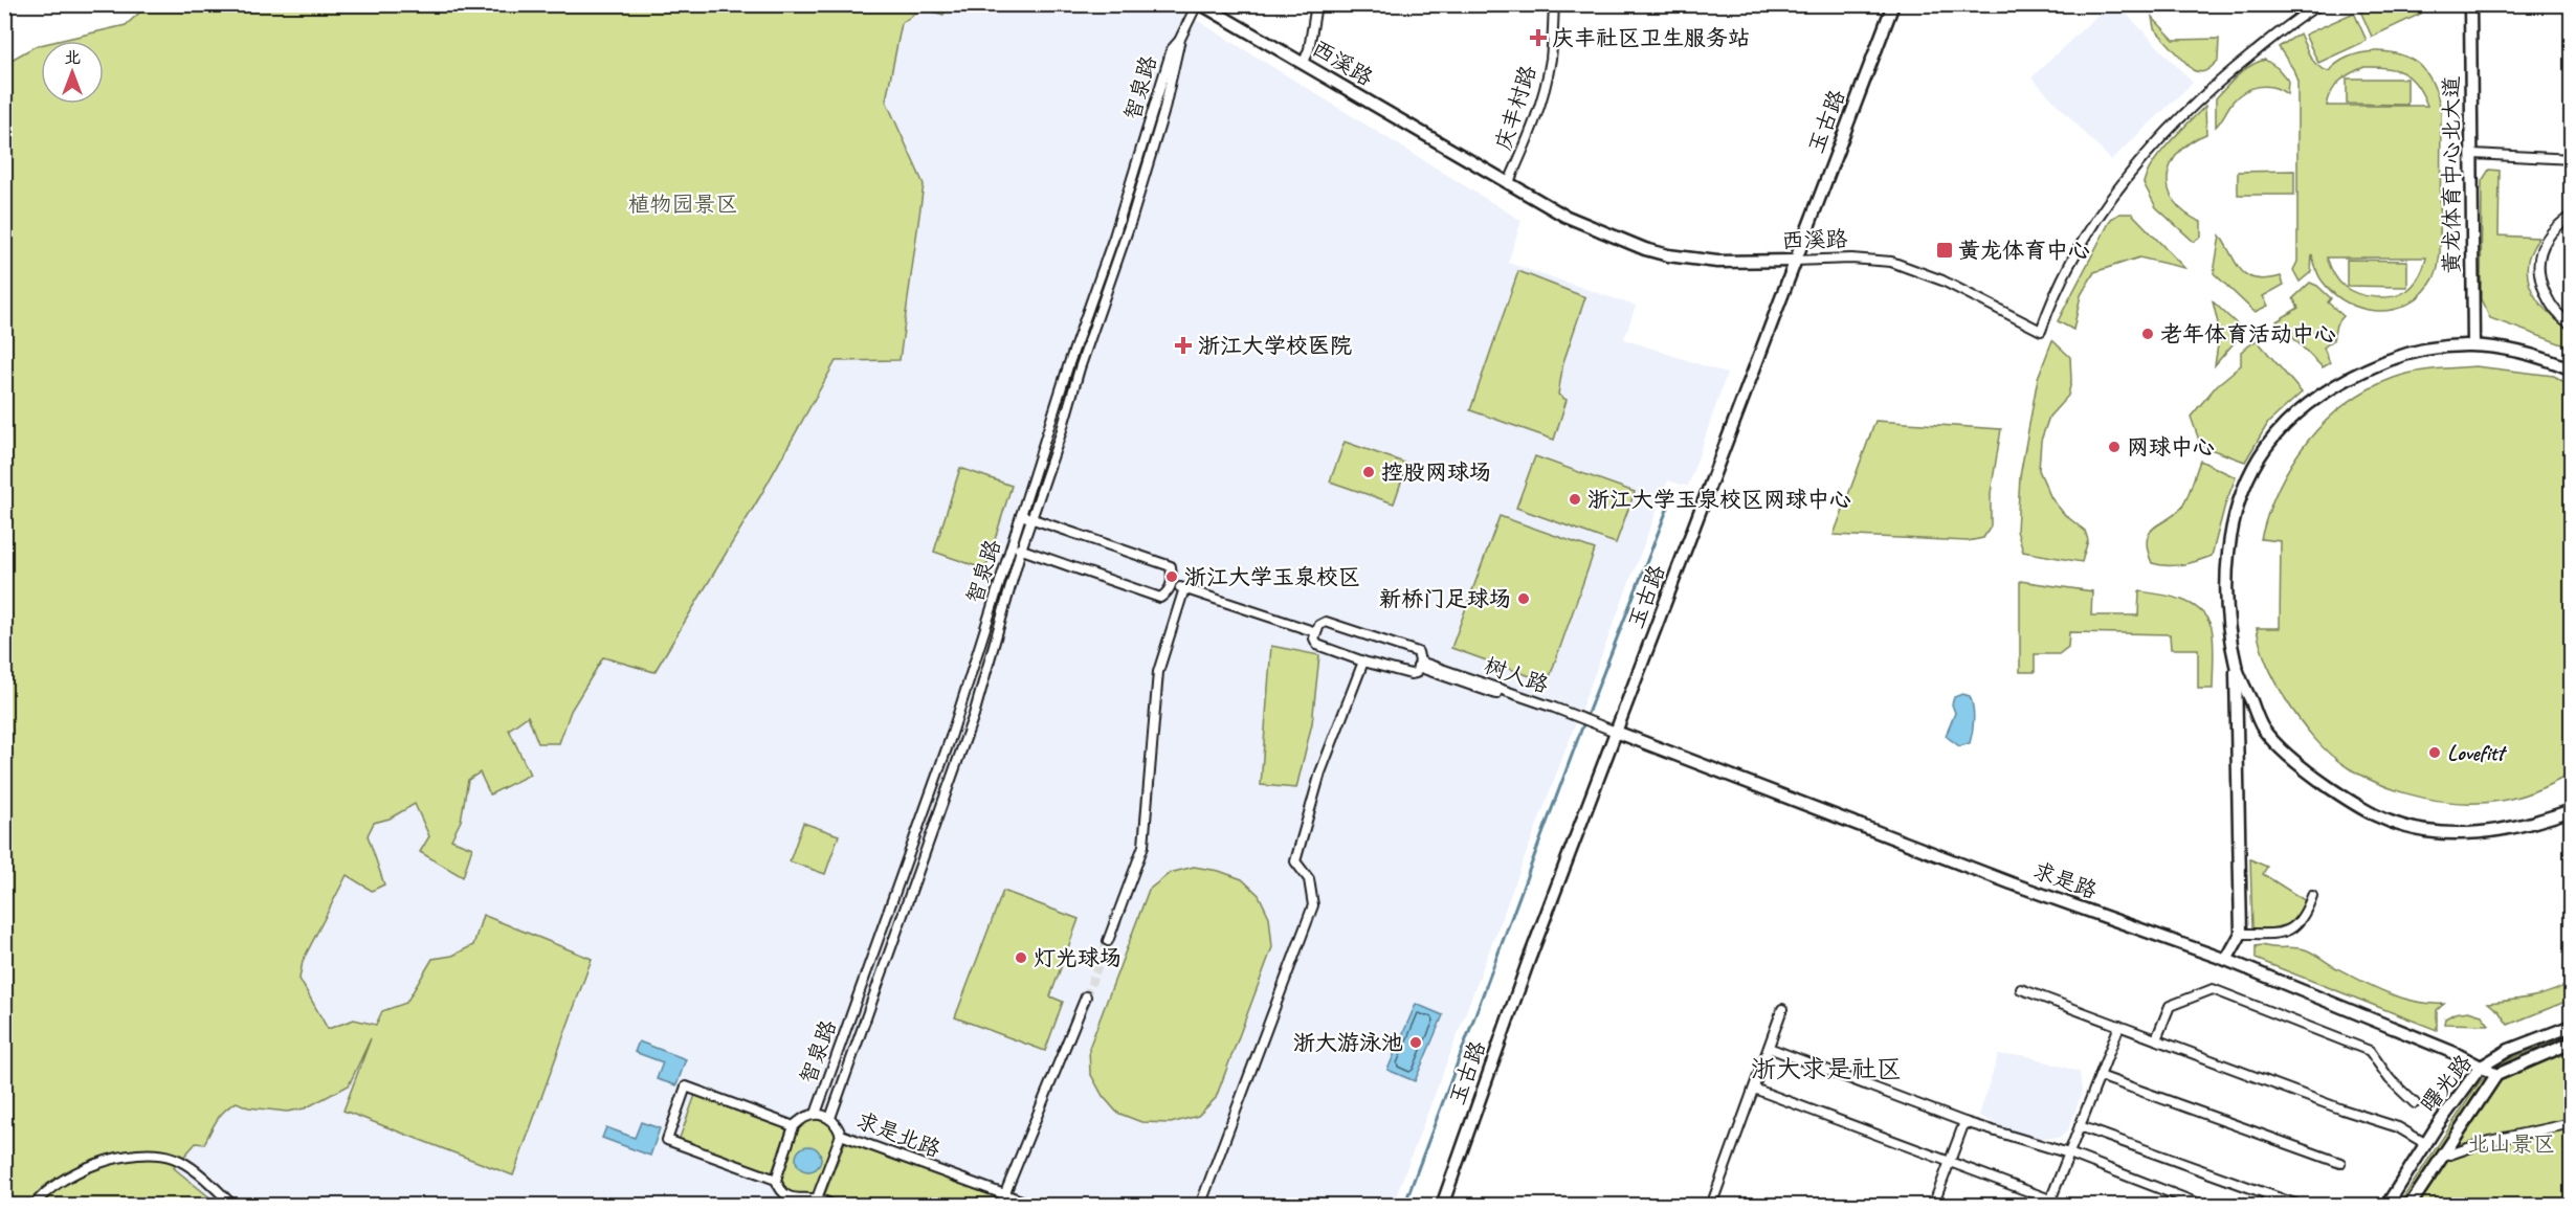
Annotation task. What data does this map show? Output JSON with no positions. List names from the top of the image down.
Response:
{
  "streets": {
    "main road": [
      "西溪路",
      "玉古路",
      "黄龙体育中心北大道",
      "求是路",
      "曙光路"
    ],
    "street": [
      "智泉路",
      "庆丰村路",
      "树人路",
      "求是北路"
    ]
  },
  "crossings": [
    ["西溪路", "智泉路"],
    ["西溪路", "庆丰村路"],
    ["西溪路", "玉古路"],
    ["智泉路", "求是北路"],
    ["玉古路", "树人路"],
    ["玉古路", "求是路"],
    ["树人路", "求是路"],
    ["求是路", "曙光路"]
  ],
  "districts": ["浙大求是社区"],
  "parks": ["植物园景区", "北山景区"],
  "places": {
    "health": ["庆丰社区卫生服务站", "浙江大学校医院"],
    "transit": ["黄龙体育中心"],
    "other": [
      "老年体育活动中心",
      "网球中心",
      "控股网球场",
      "浙江大学玉泉校区网球中心",
      "浙江大学玉泉校区",
      "新桥门足球场",
      "Lovefitt",
      "灯光球场",
      "浙大游泳池"
    ]
  },
  "north": "top"
}
